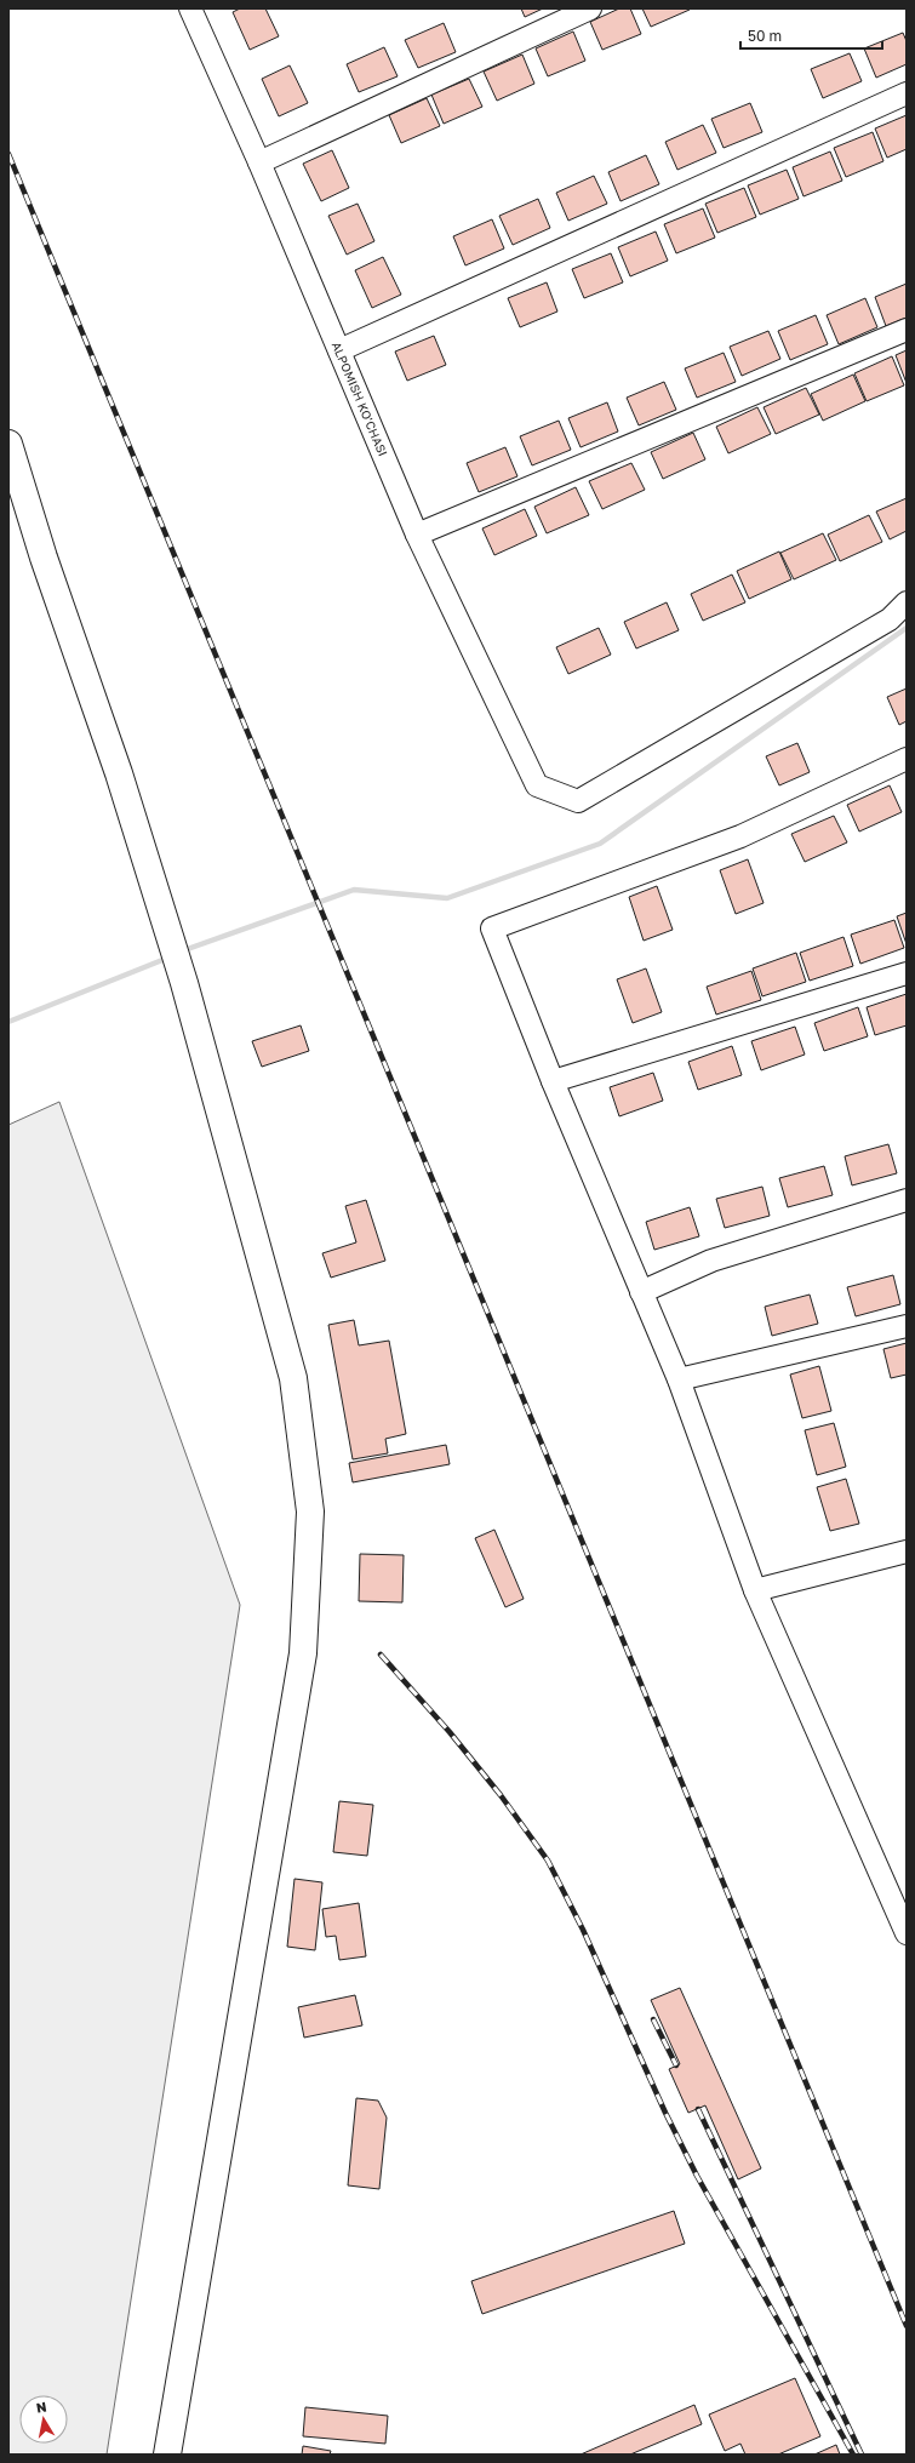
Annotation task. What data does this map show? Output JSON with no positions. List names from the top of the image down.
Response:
{
  "streets": {
    "street": ["ALPOMISH KO'CHASI"]
  },
  "scale_bar": "50 m",
  "north": "top"
}
